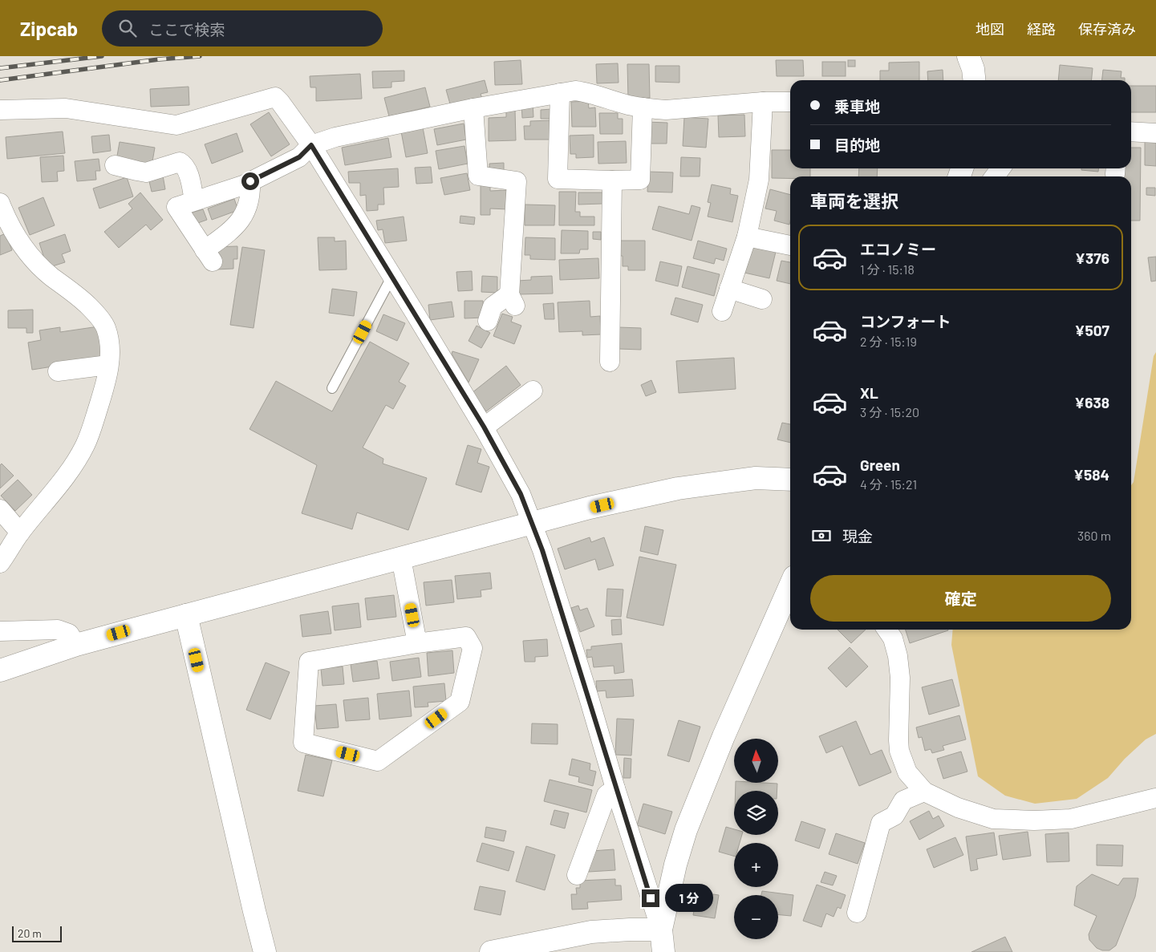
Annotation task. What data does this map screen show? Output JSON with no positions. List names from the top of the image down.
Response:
{
  "scale_bar": "20 m",
  "north": "top",
  "page": {
    "header": "Zipcab",
    "search": "ここで検索",
    "nav": ["地図", "経路", "保存済み"],
    "banner": ["乗車地", "目的地"],
    "heading": "車両を選択",
    "list": [
      {
        "name": "エコノミー",
        "note": "1 分 · 15:18",
        "value": "¥376"
      },
      {
        "name": "コンフォート",
        "note": "2 分 · 15:19",
        "value": "¥507"
      },
      {
        "name": "XL",
        "note": "3 分 · 15:20",
        "value": "¥638"
      },
      {
        "name": "Green",
        "note": "4 分 · 15:21",
        "value": "¥584"
      }
    ],
    "pay": ["現金", "360 m"],
    "buttons": "確定",
    "map_buttons": ["+", "−"],
    "bubble": "1 分",
    "scale": "20 m"
  }
}
